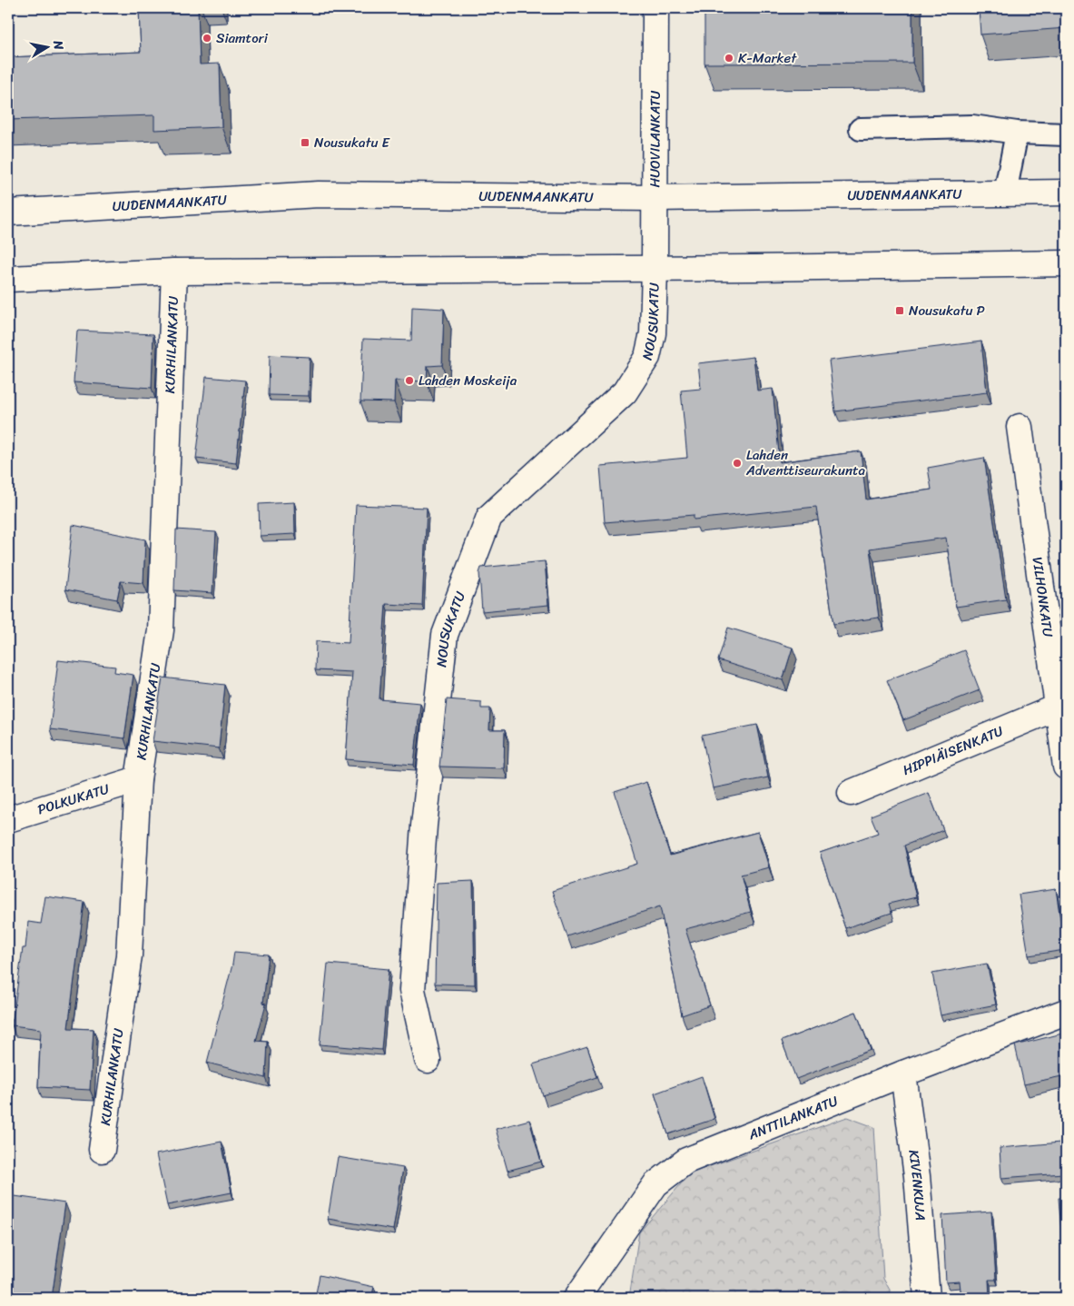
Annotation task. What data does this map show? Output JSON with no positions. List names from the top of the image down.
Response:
{
  "streets": {
    "street": [
      "HUOVILANKATU",
      "UUDENMAANKATU",
      "NOUSUKATU",
      "KURHILANKATU",
      "VILHONKATU",
      "HIPPIÄISENKATU",
      "POLKUKATU",
      "ANTTILANKATU",
      "KIVENKUJA"
    ]
  },
  "crossings": [
    ["HUOVILANKATU", "UUDENMAANKATU"],
    ["HUOVILANKATU", "NOUSUKATU"],
    ["KURHILANKATU", "POLKUKATU"],
    ["VILHONKATU", "HIPPIÄISENKATU"],
    ["ANTTILANKATU", "KIVENKUJA"]
  ],
  "places": {
    "other": [
      "Siamtori",
      "K-Market",
      "Lahden Moskeija",
      "Lahden Adventtiseurakunta"
    ],
    "transit": ["Nousukatu E", "Nousukatu P"]
  },
  "north": "right"
}
